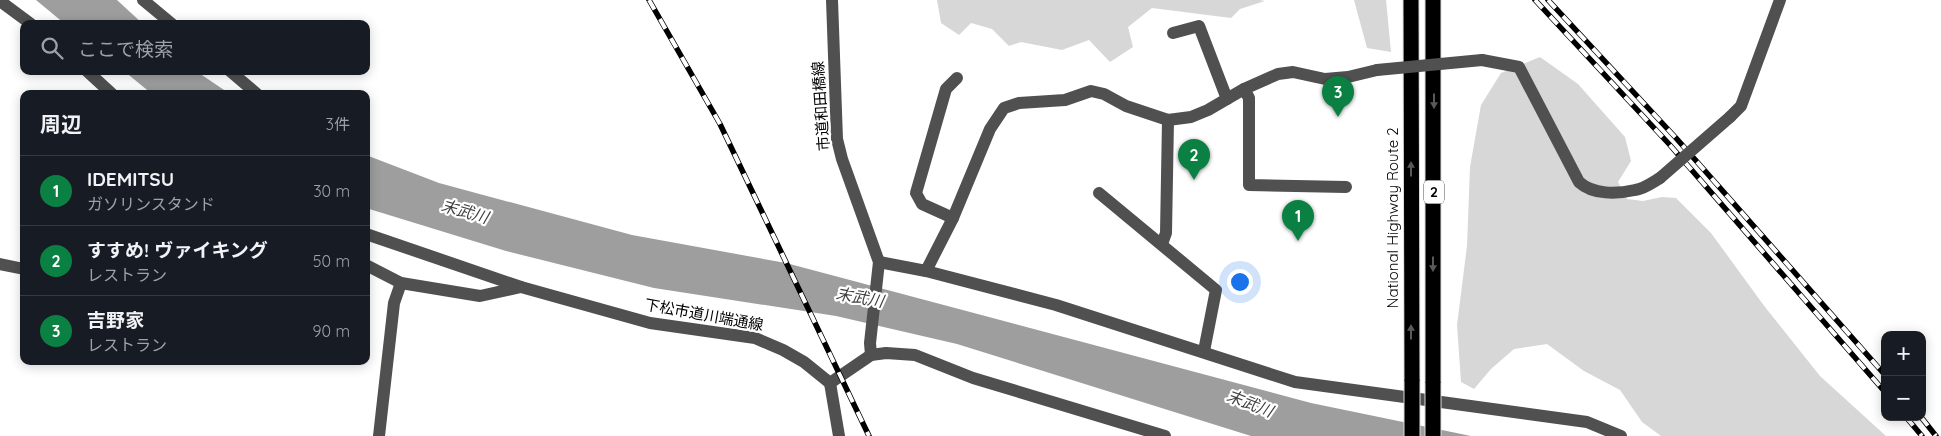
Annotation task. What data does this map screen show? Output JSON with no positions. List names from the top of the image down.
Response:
{
  "streets": {
    "highway": ["2", "National Highway Route 2"],
    "street": ["市道和田橋線", "下松市道川端通線"]
  },
  "water": ["末武川"],
  "page": {
    "search": "ここで検索",
    "pins": ["3", "2", "1"],
    "heading": ["周辺", "3件"],
    "list": [
      {
        "mark": "1",
        "name": "IDEMITSU",
        "note": "ガソリンスタンド",
        "value": "30 m"
      },
      {
        "mark": "2",
        "name": "すすめ! ヴァイキング",
        "note": "レストラン",
        "value": "50 m"
      },
      {
        "mark": "3",
        "name": "吉野家",
        "note": "レストラン",
        "value": "90 m"
      }
    ],
    "map_buttons": ["+", "−"]
  }
}
